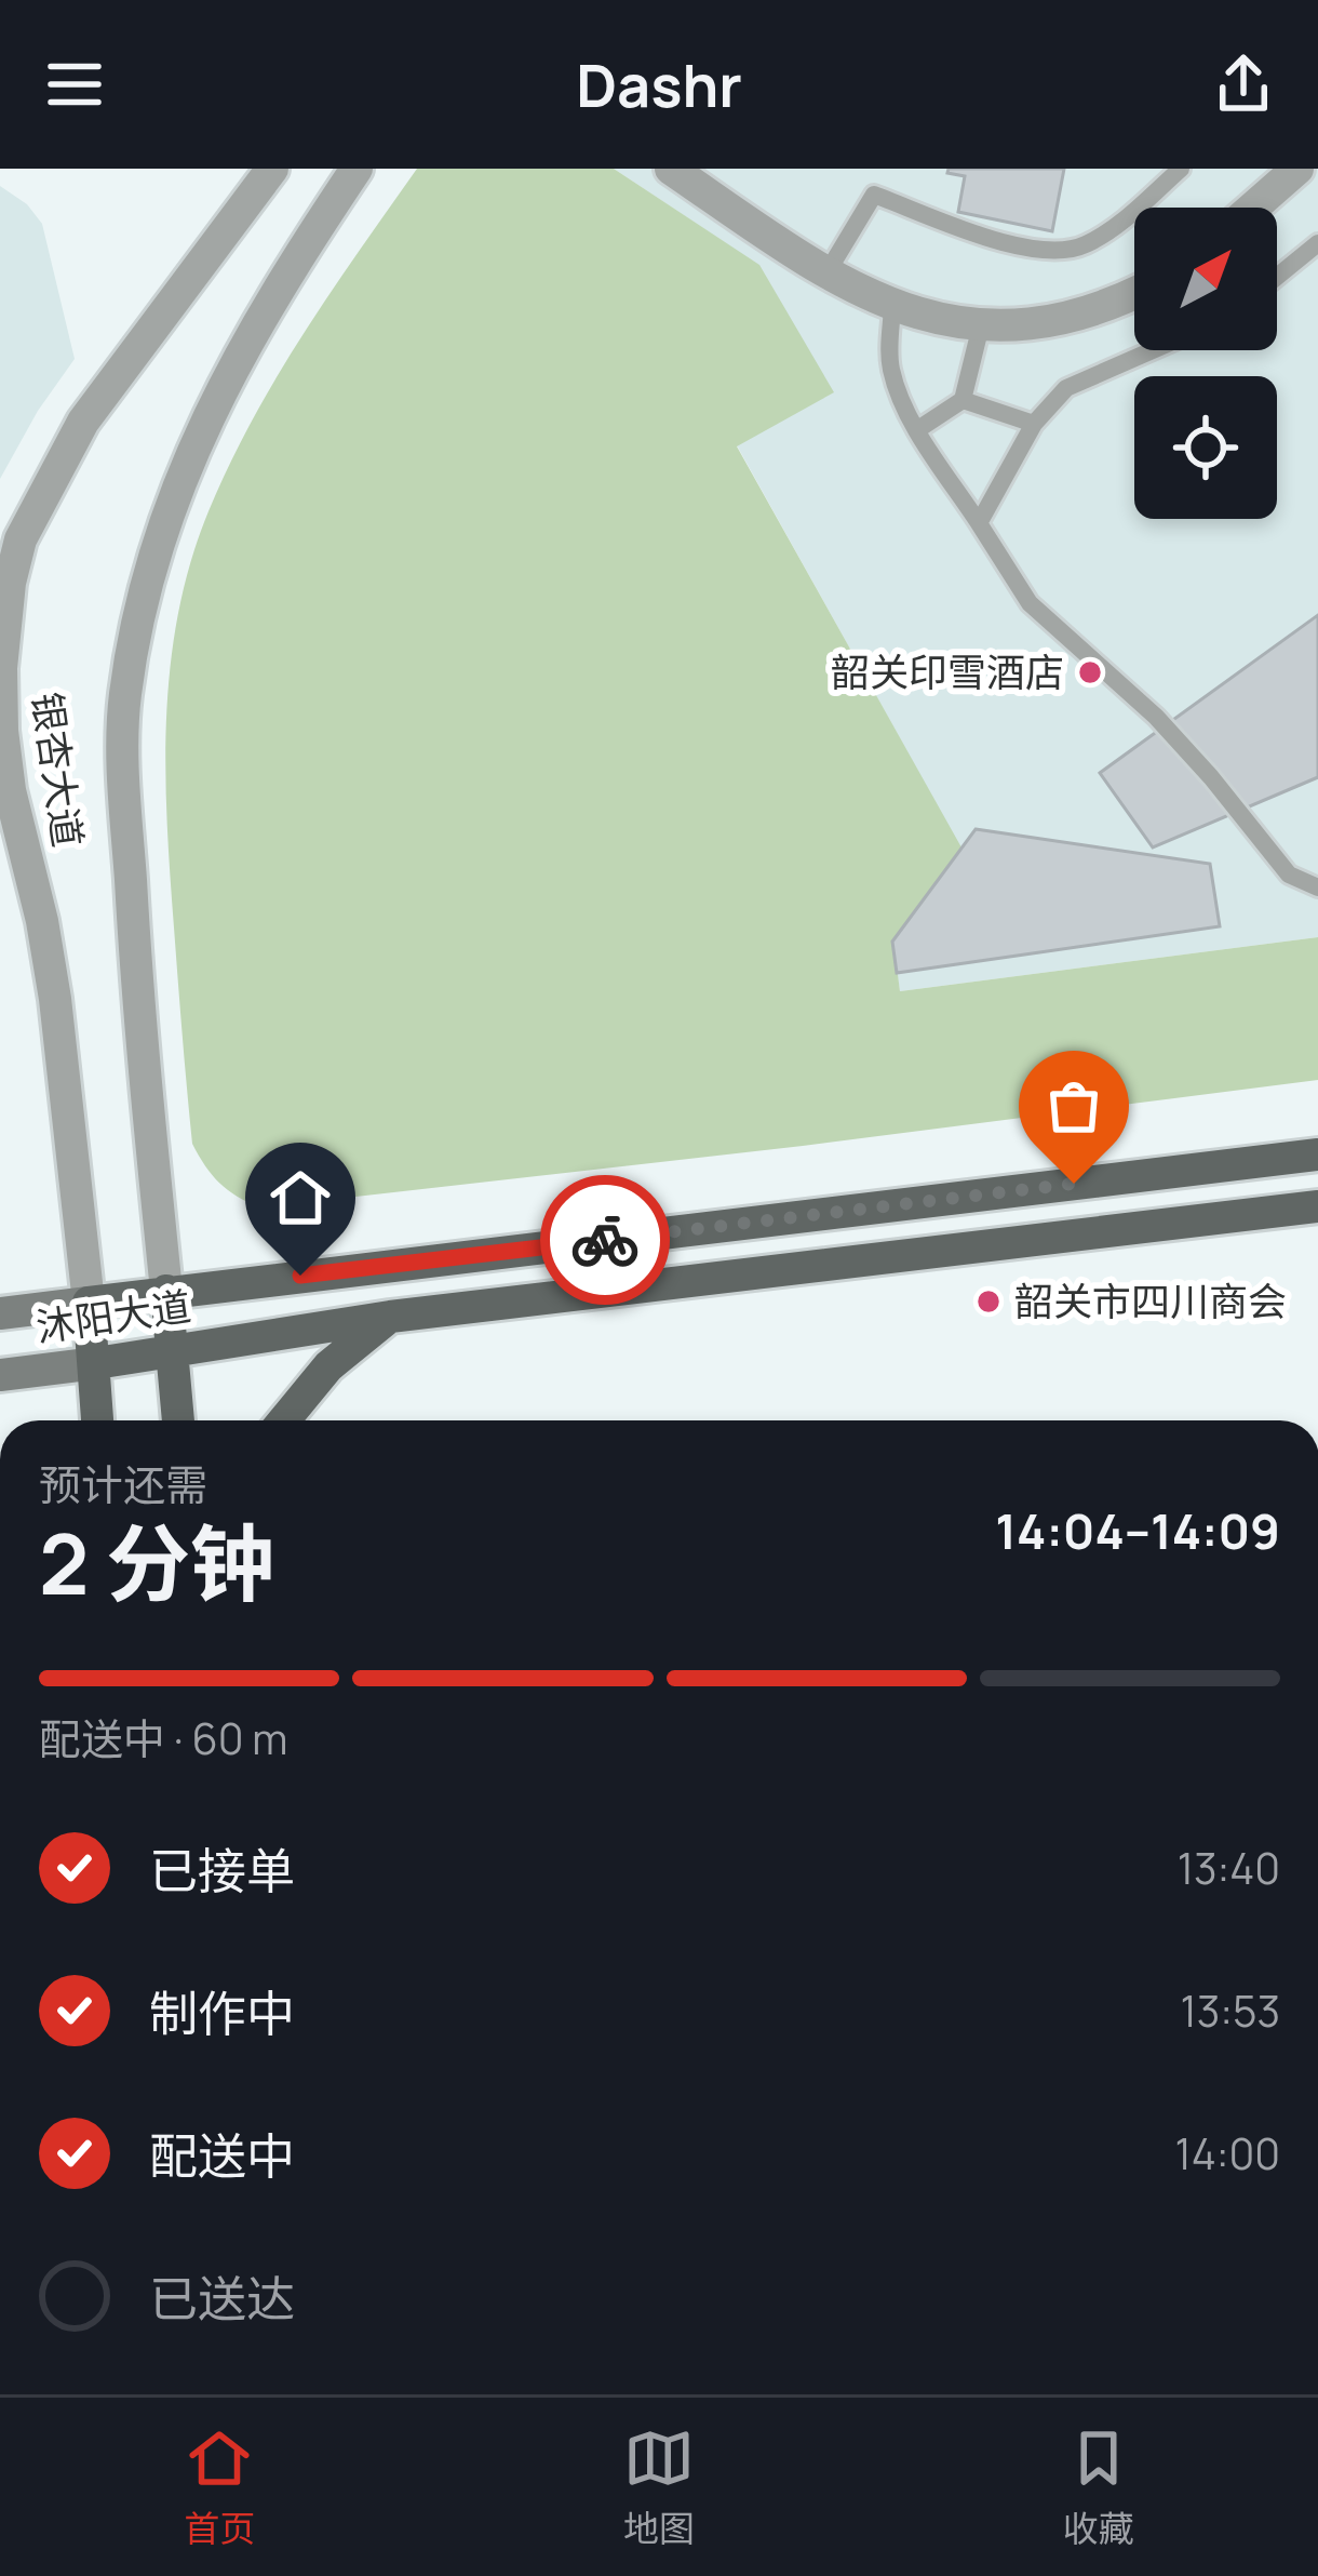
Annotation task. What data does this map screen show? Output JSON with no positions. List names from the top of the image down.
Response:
{
  "streets": {
    "main road": ["沐阳大道"],
    "street": ["银杏大道"]
  },
  "crossings": [
    ["银杏大道", "沐阳大道"]
  ],
  "places": ["韶关印雪酒店", "韶关市四川商会"],
  "north": "top right",
  "page": {
    "header": "Dashr",
    "heading": ["2 分钟", "预计还需", "14:04–14:09"],
    "bar": "配送中 · 60 m",
    "list": [
      ["已接单", "13:40"],
      ["制作中", "13:53"],
      ["配送中", "14:00"],
      "已送达"
    ],
    "tabs": ["首页", "地图", "收藏"]
  }
}
